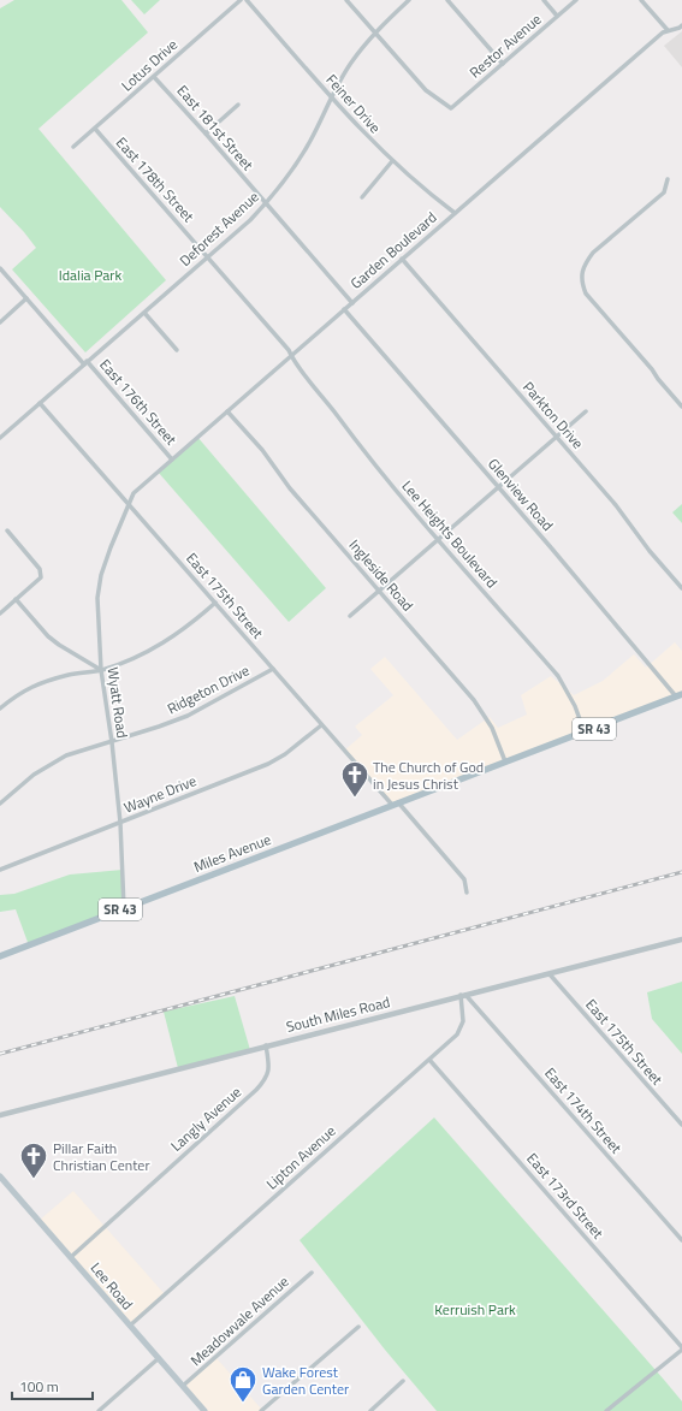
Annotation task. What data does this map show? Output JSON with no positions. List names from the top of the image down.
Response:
{
  "streets": {
    "main road": ["SR 43", "Miles Avenue", "Lee Road"],
    "street": [
      "Restor Avenue",
      "Lotus Drive",
      "Feiner Drive",
      "East 181st Street",
      "East 178th Street",
      "Deforest Avenue",
      "Garden Boulevard",
      "East 176th Street",
      "Parkton Drive",
      "Glenview Road",
      "Lee Heights Boulevard",
      "Ingleside Road",
      "East 175th Street",
      "Ridgeton Drive",
      "Wyatt Road",
      "Wayne Drive",
      "South Miles Road",
      "East 174th Street",
      "Langly Avenue",
      "Lipton Avenue",
      "East 173rd Street",
      "Meadowvale Avenue"
    ]
  },
  "crossings": [
    ["Restor Avenue", "Deforest Avenue"],
    ["Lotus Drive", "East 181st Street"],
    ["Lotus Drive", "East 178th Street"],
    ["Feiner Drive", "Deforest Avenue"],
    ["Feiner Drive", "Garden Boulevard"],
    ["East 181st Street", "Deforest Avenue"],
    ["East 181st Street", "Garden Boulevard"],
    ["East 178th Street", "Deforest Avenue"],
    ["East 178th Street", "Garden Boulevard"],
    ["East 178th Street", "Lee Heights Boulevard"],
    ["Deforest Avenue", "East 176th Street"],
    ["Deforest Avenue", "East 175th Street"],
    ["Garden Boulevard", "East 176th Street"],
    ["Garden Boulevard", "Parkton Drive"],
    ["Garden Boulevard", "Glenview Road"],
    ["Garden Boulevard", "Lee Heights Boulevard"],
    ["Garden Boulevard", "Ingleside Road"],
    ["Garden Boulevard", "East 175th Street"],
    ["Garden Boulevard", "Wyatt Road"],
    ["Glenview Road", "SR 43"],
    ["Lee Heights Boulevard", "SR 43"],
    ["Ingleside Road", "SR 43"],
    ["Ingleside Road", "Miles Avenue"],
    ["East 175th Street", "Ridgeton Drive"],
    ["East 175th Street", "Wyatt Road"],
    ["East 175th Street", "Wayne Drive"],
    ["East 175th Street", "Miles Avenue"],
    ["East 175th Street", "South Miles Road"],
    ["Ridgeton Drive", "Wyatt Road"],
    ["Wyatt Road", "Wayne Drive"],
    ["Wyatt Road", "Miles Avenue"],
    ["SR 43", "Miles Avenue"],
    ["South Miles Road", "East 174th Street"],
    ["South Miles Road", "Langly Avenue"],
    ["South Miles Road", "Lipton Avenue"],
    ["East 174th Street", "Lipton Avenue"],
    ["Langly Avenue", "Lee Road"],
    ["Lipton Avenue", "East 173rd Street"],
    ["Lipton Avenue", "Lee Road"],
    ["Lee Road", "Meadowvale Avenue"]
  ],
  "parks": ["Idalia Park", "Kerruish Park"],
  "places": {
    "church": ["The Church of God in Jesus Christ", "Pillar Faith Christian Center"],
    "shop": ["Wake Forest Garden Center"]
  },
  "scale_bar": "100 m"
}
